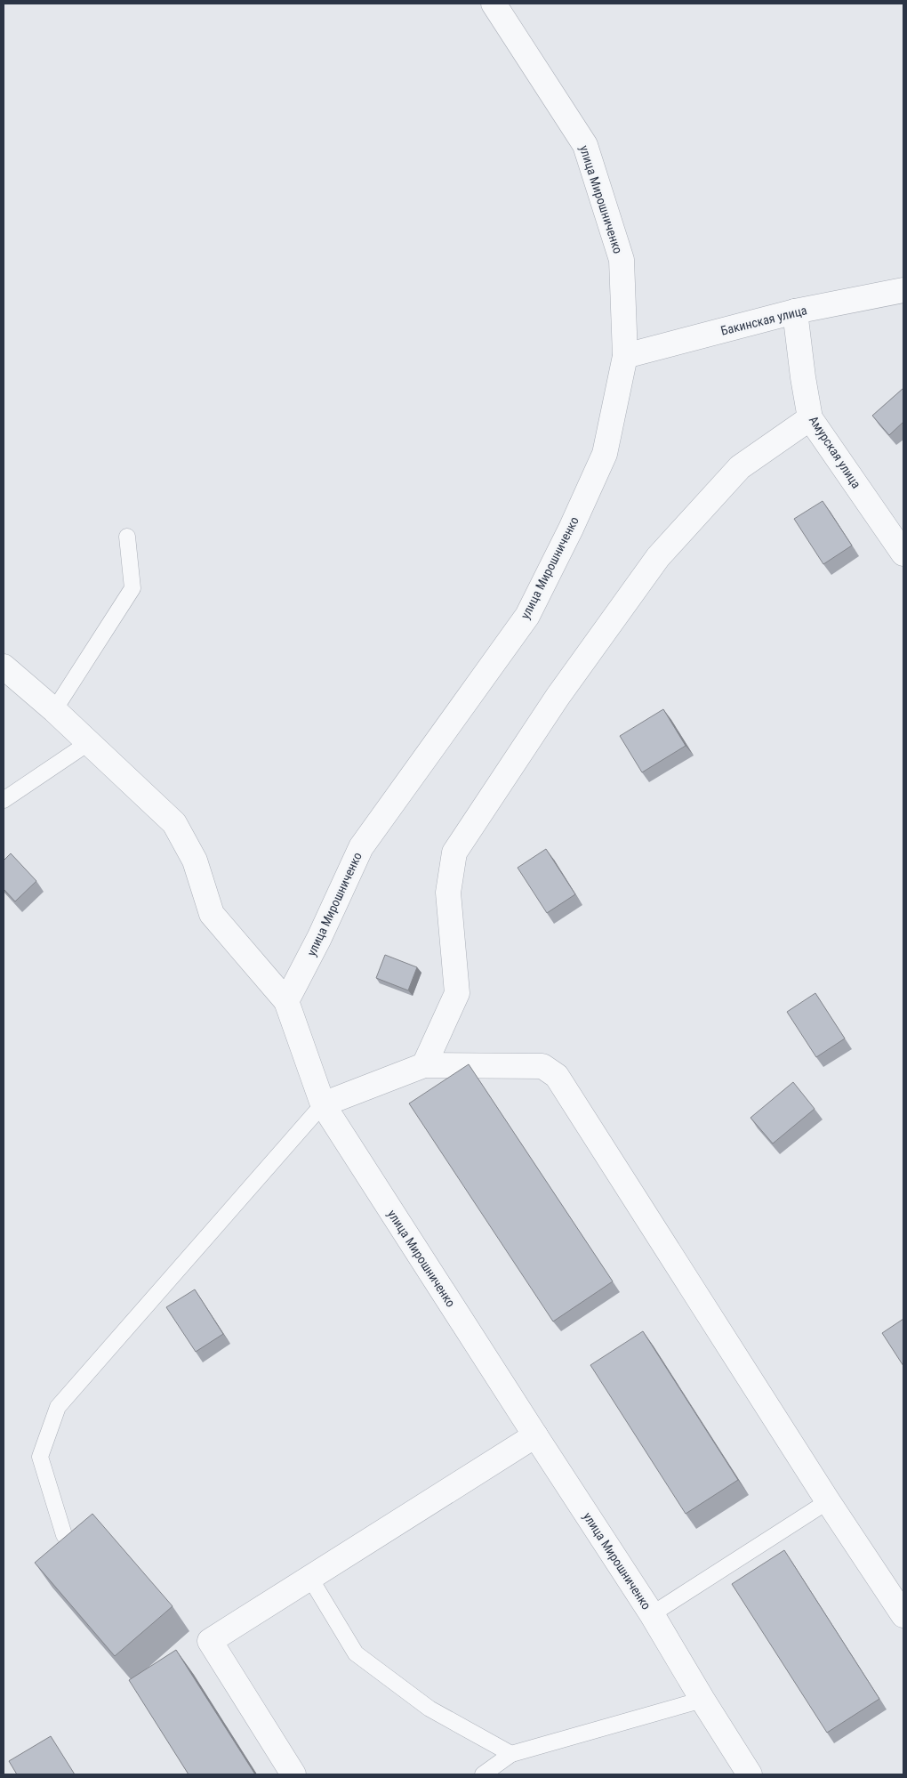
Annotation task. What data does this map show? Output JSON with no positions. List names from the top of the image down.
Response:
{
  "streets": {
    "street": ["улица Мирошниченко", "Бакинская улица", "Амурская улица"]
  },
  "crossings": [
    ["улица Мирошниченко", "Бакинская улица"],
    ["Бакинская улица", "Амурская улица"]
  ]
}
